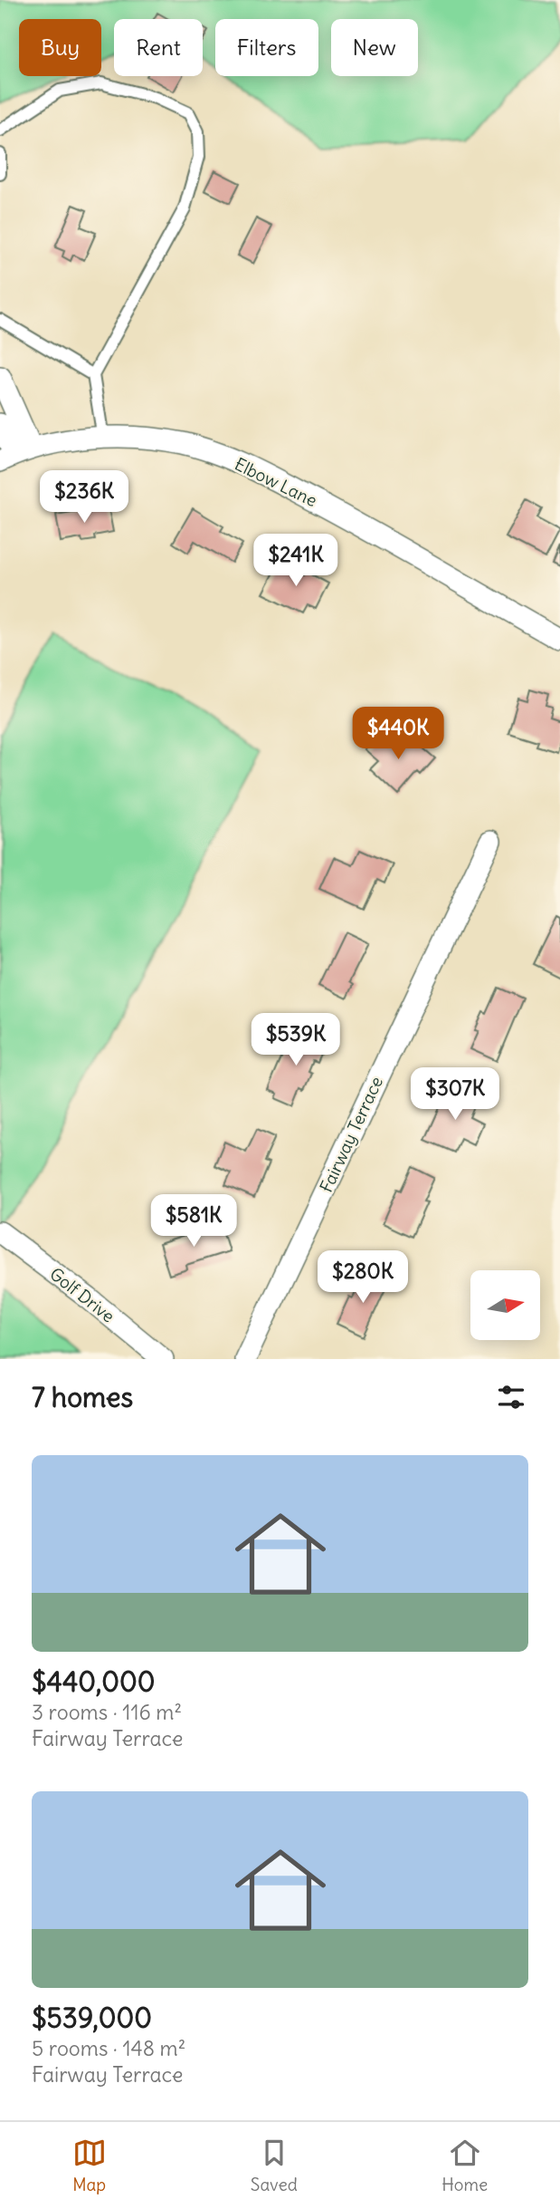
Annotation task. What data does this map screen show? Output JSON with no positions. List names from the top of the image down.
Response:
{
  "streets": {
    "street": ["Elbow Lane", "Fairway Terrace", "Golf Drive"]
  },
  "north": "right",
  "page": {
    "chip": [
      "Buy",
      "Rent",
      "Filters",
      "New"
    ],
    "price": [
      "$236K",
      "$241K",
      "$440K",
      "$539K",
      "$307K",
      "$581K",
      "$280K"
    ],
    "heading": "7 homes",
    "list": [
      {
        "name": "$440,000",
        "note": "3 rooms · 116 m² · Fairway Terrace"
      },
      {
        "name": "$539,000",
        "note": "5 rooms · 148 m² · Fairway Terrace"
      }
    ],
    "tabs": ["Map", "Saved", "Home"]
  }
}
